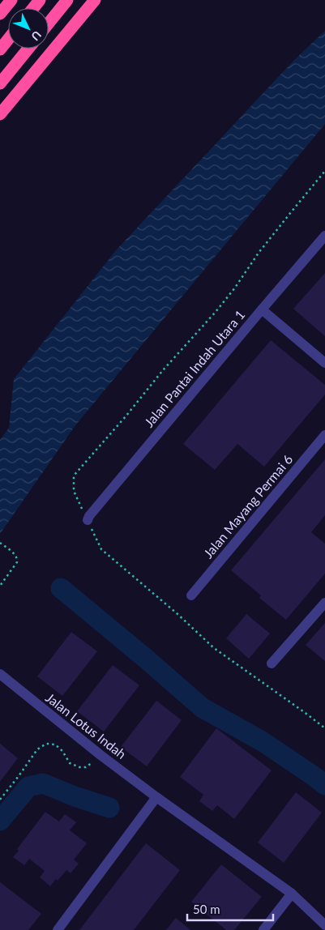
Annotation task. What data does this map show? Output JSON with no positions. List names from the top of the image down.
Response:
{
  "streets": {
    "street": ["Jalan Pantai Indah Utara 1", "Jalan Mayang Permai 6", "Jalan Lotus Indah"]
  },
  "scale_bar": "50 m",
  "north": "bottom right"
}
